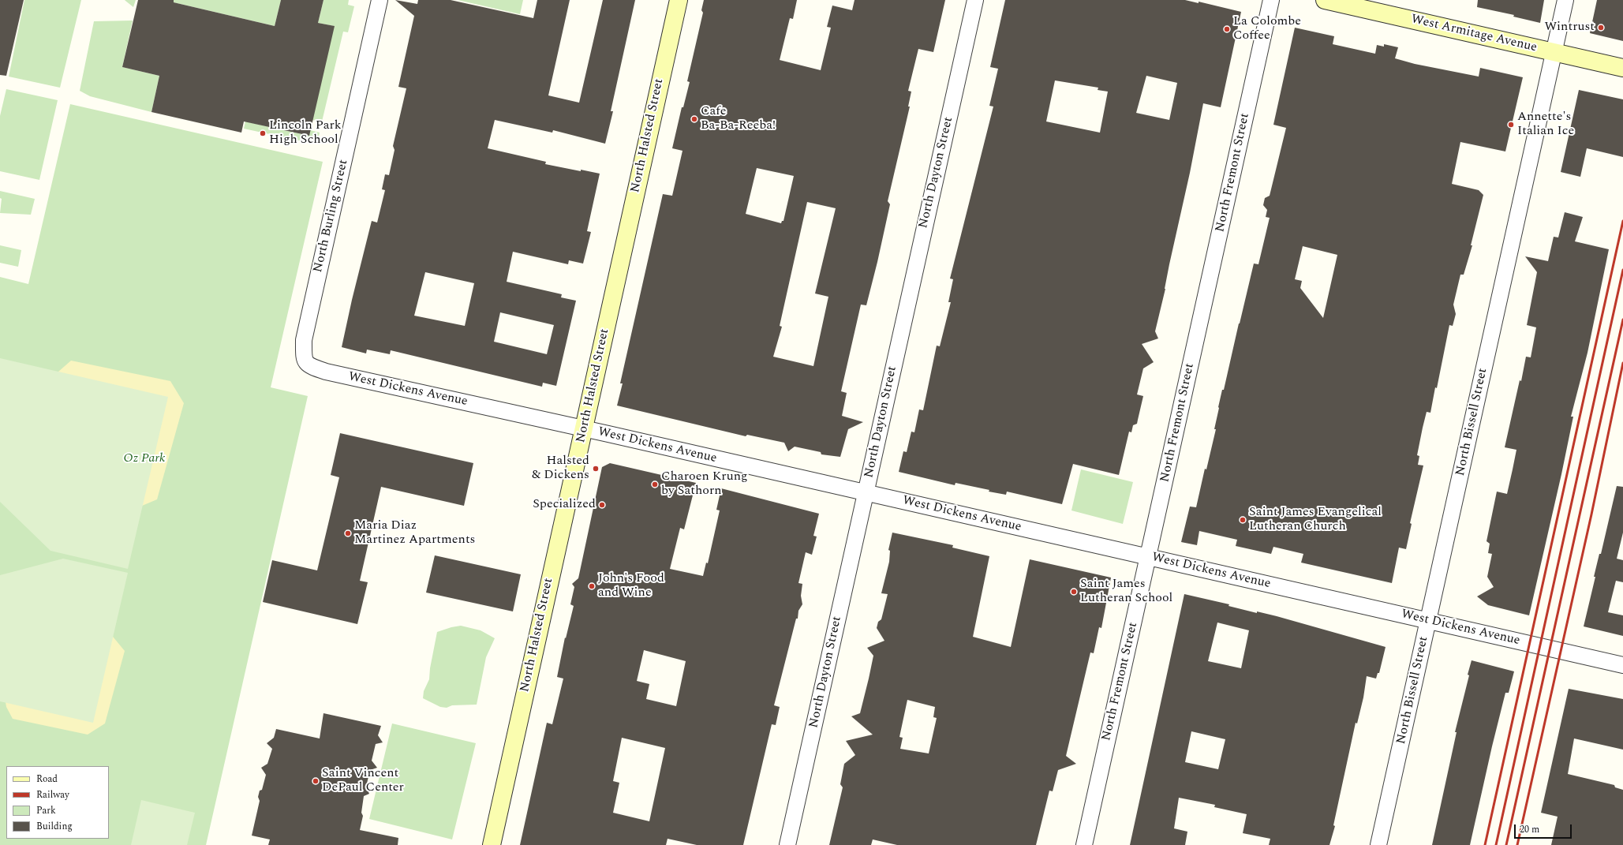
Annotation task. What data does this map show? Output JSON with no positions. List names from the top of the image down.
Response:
{
  "streets": {
    "main road": ["West Armitage Avenue", "North Halsted Street"],
    "street": [
      "North Dayton Street",
      "North Fremont Street",
      "North Burling Street",
      "West Dickens Avenue",
      "North Bissell Street"
    ]
  },
  "crossings": [
    ["West Armitage Avenue", "North Bissell Street"],
    ["North Halsted Street", "West Dickens Avenue"],
    ["North Dayton Street", "West Dickens Avenue"],
    ["North Fremont Street", "West Dickens Avenue"],
    ["North Burling Street", "West Dickens Avenue"],
    ["West Dickens Avenue", "North Bissell Street"]
  ],
  "parks": ["Oz Park"],
  "places": [
    "Wintrust",
    "La Colombe Coffee",
    "Cafe Ba-Ba-Reeba!",
    "Annette's Italian Ice",
    "Lincoln Park High School",
    "Halsted & Dickens",
    "Charoen Krung by Sathorn",
    "Specialized",
    "Saint James Evangelical Lutheran Church",
    "Maria Diaz Martinez Apartments",
    "John's Food and Wine",
    "Saint James Lutheran School",
    "Saint Vincent DePaul Center"
  ],
  "legend": [
    "Road",
    "Railway",
    "Park",
    "Building"
  ],
  "scale_bar": "20 m"
}
